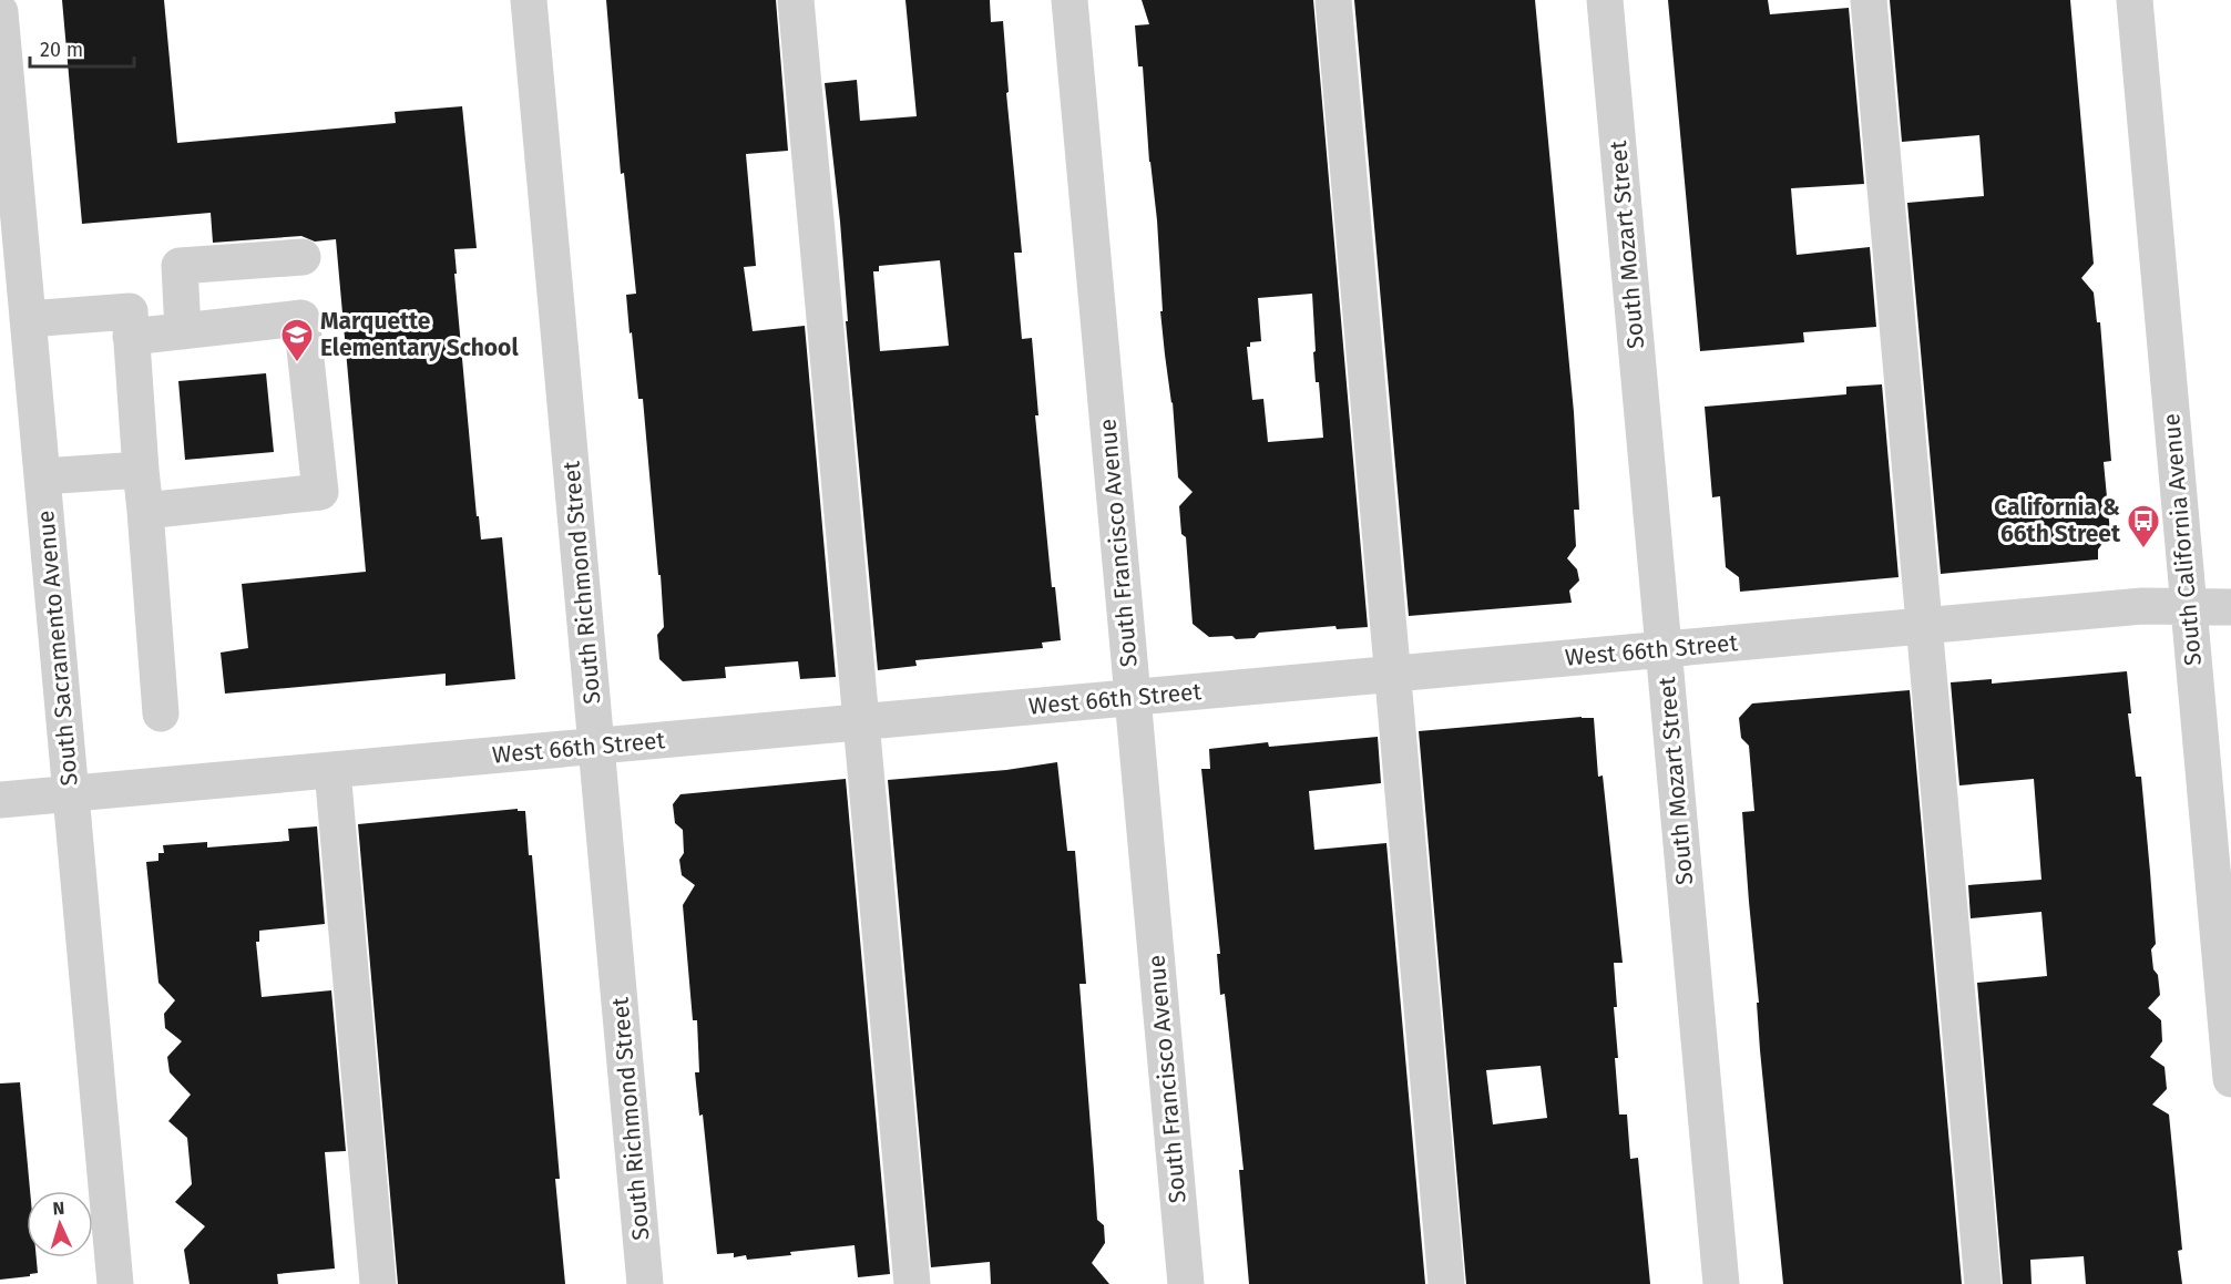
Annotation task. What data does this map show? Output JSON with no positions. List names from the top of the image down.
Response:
{
  "streets": {
    "street": [
      "South Mozart Street",
      "South California Avenue",
      "South Francisco Avenue",
      "South Richmond Street",
      "South Sacramento Avenue",
      "West 66th Street"
    ]
  },
  "crossings": [
    ["South Mozart Street", "West 66th Street"],
    ["South California Avenue", "West 66th Street"],
    ["South Francisco Avenue", "West 66th Street"],
    ["South Richmond Street", "West 66th Street"],
    ["South Sacramento Avenue", "West 66th Street"]
  ],
  "places": {
    "school or university": ["Marquette Elementary School"],
    "bus stop": ["California & 66th Street"]
  },
  "scale_bar": "20 m",
  "north": "top"
}
